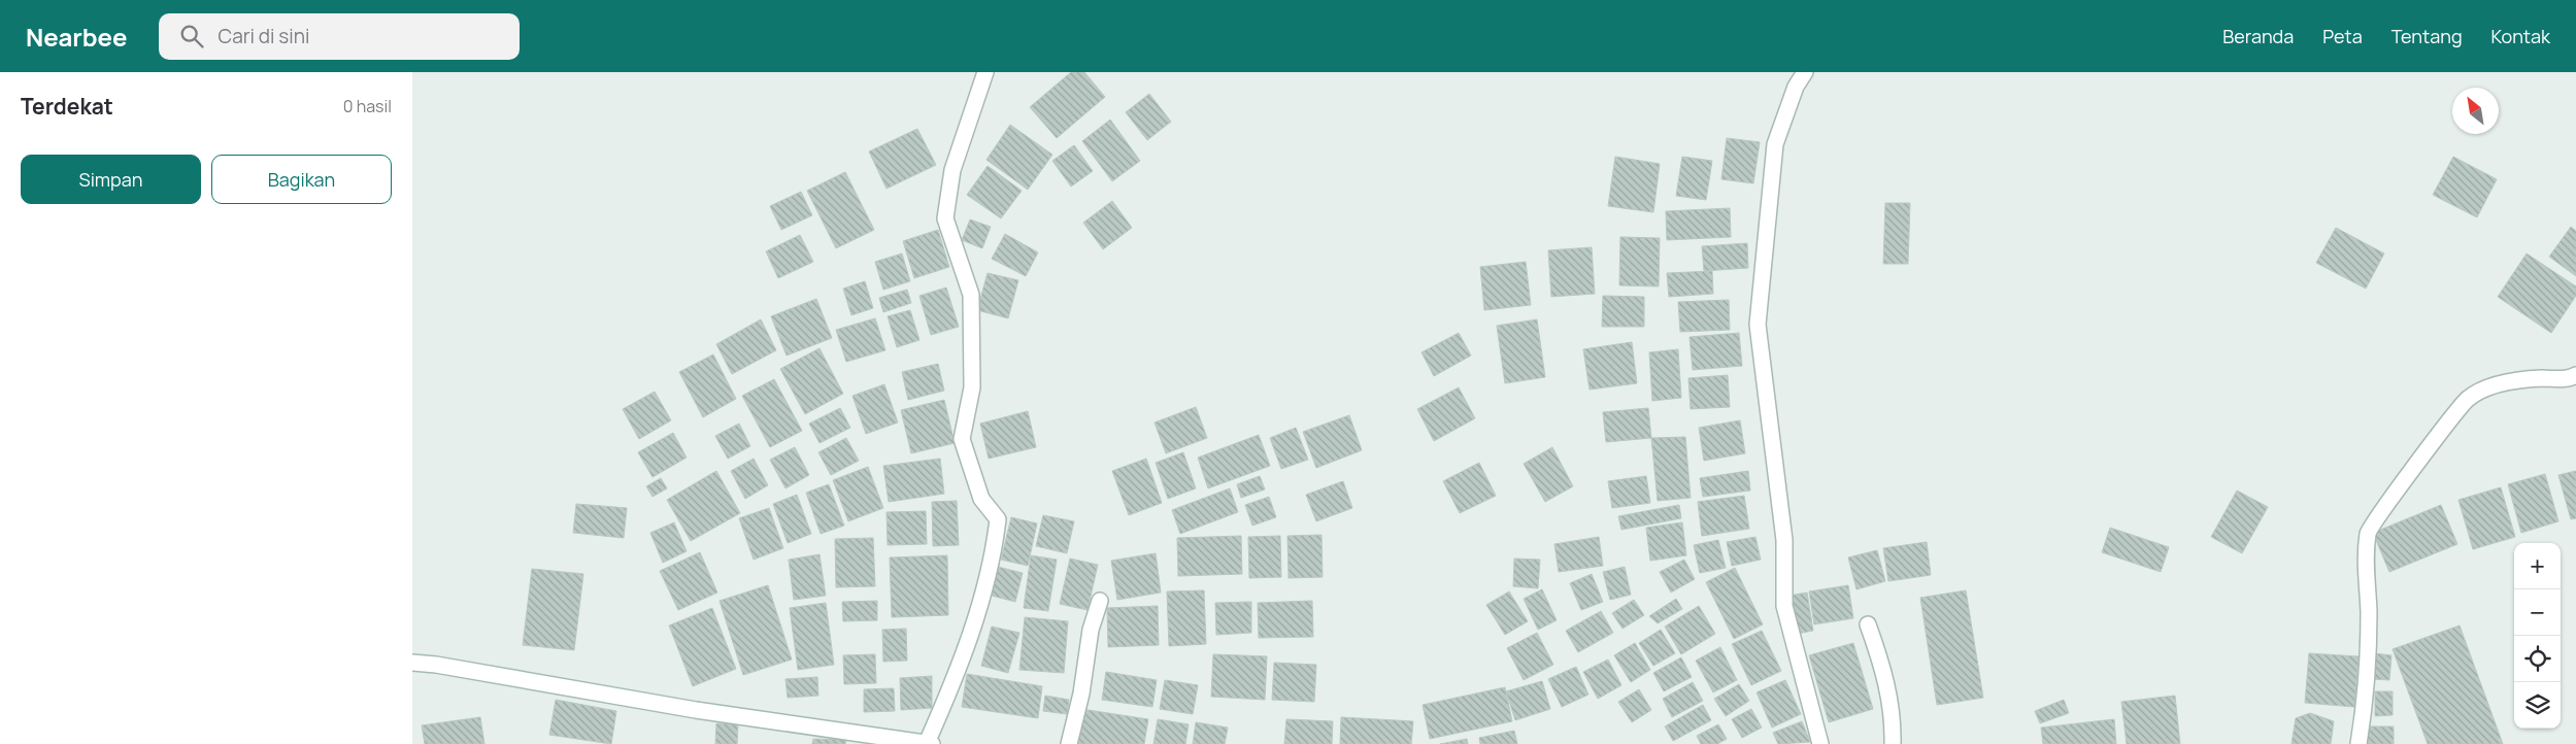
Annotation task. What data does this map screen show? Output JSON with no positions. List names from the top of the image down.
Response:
{
  "north": "top left",
  "page": {
    "header": "Nearbee",
    "search": "Cari di sini",
    "nav": [
      "Beranda",
      "Peta",
      "Tentang",
      "Kontak"
    ],
    "heading": ["Terdekat", "0 hasil"],
    "buttons": ["Simpan", "Bagikan"],
    "map_buttons": ["+", "−"]
  }
}
